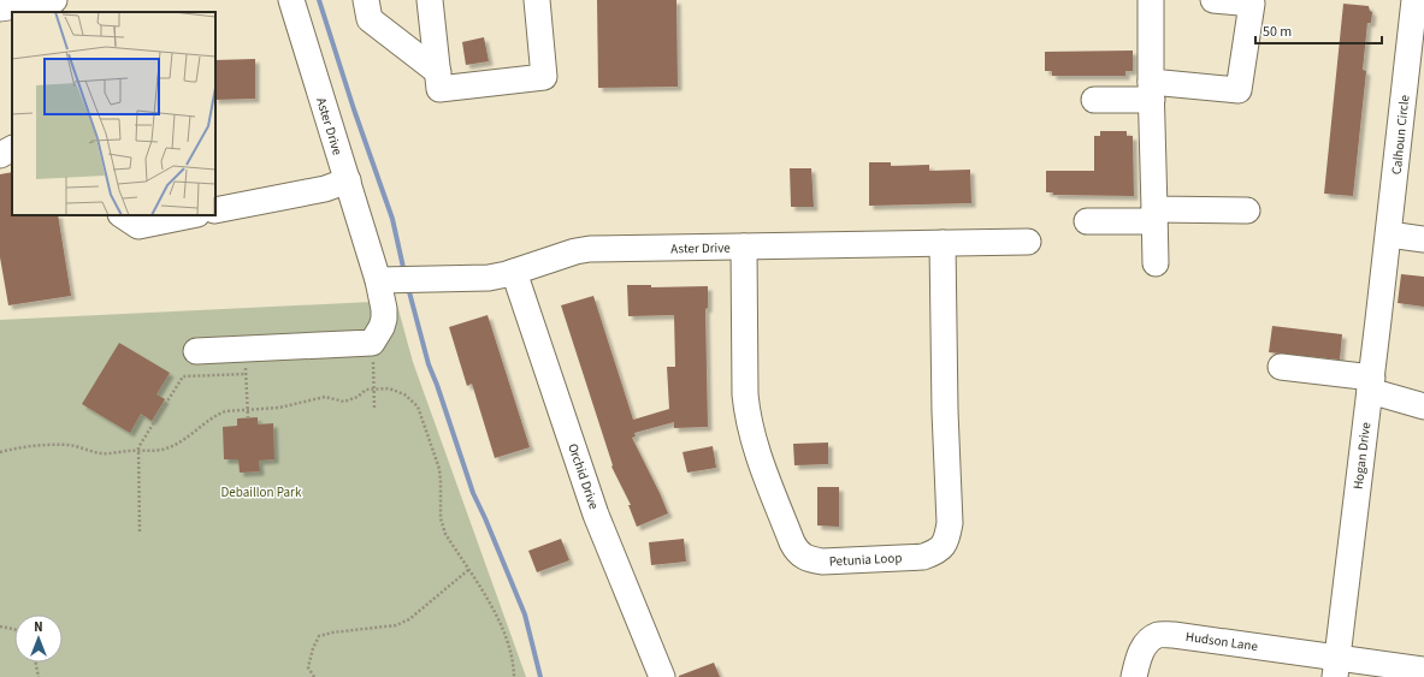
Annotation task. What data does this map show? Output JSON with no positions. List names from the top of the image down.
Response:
{
  "streets": {
    "street": [
      "Aster Drive",
      "Calhoun Circle",
      "Hogan Drive",
      "Orchid Drive",
      "Petunia Loop",
      "Hudson Lane"
    ]
  },
  "crossings": [
    ["Aster Drive", "Orchid Drive"],
    ["Aster Drive", "Petunia Loop"],
    ["Calhoun Circle", "Hogan Drive"],
    ["Hogan Drive", "Hudson Lane"]
  ],
  "parks": ["Debaillon Park"],
  "scale_bar": "50 m",
  "north": "top"
}
